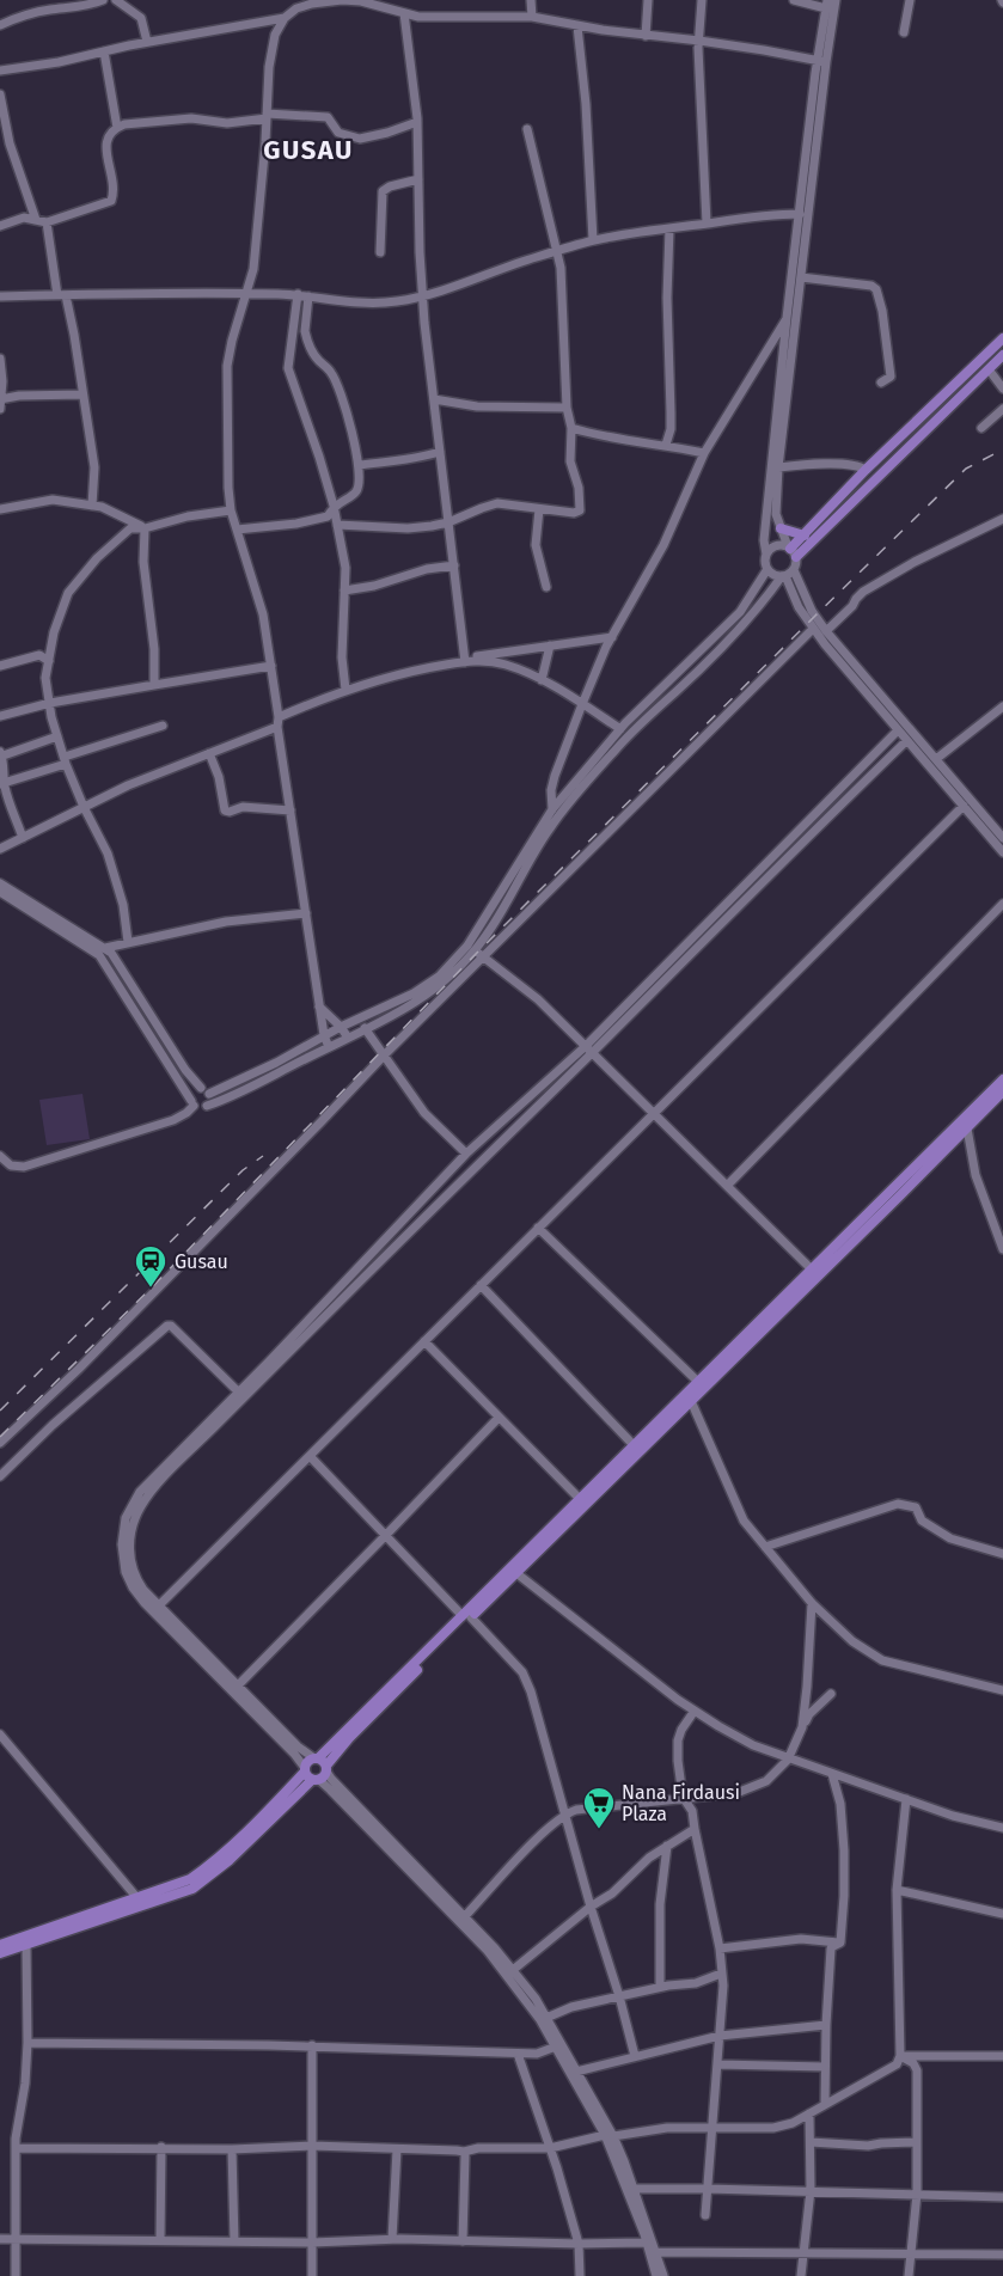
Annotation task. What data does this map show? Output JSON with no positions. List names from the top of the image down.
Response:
{
  "districts": ["GUSAU"],
  "places": {
    "station": ["Gusau"],
    "supermarket": ["Nana Firdausi Plaza"]
  }
}
